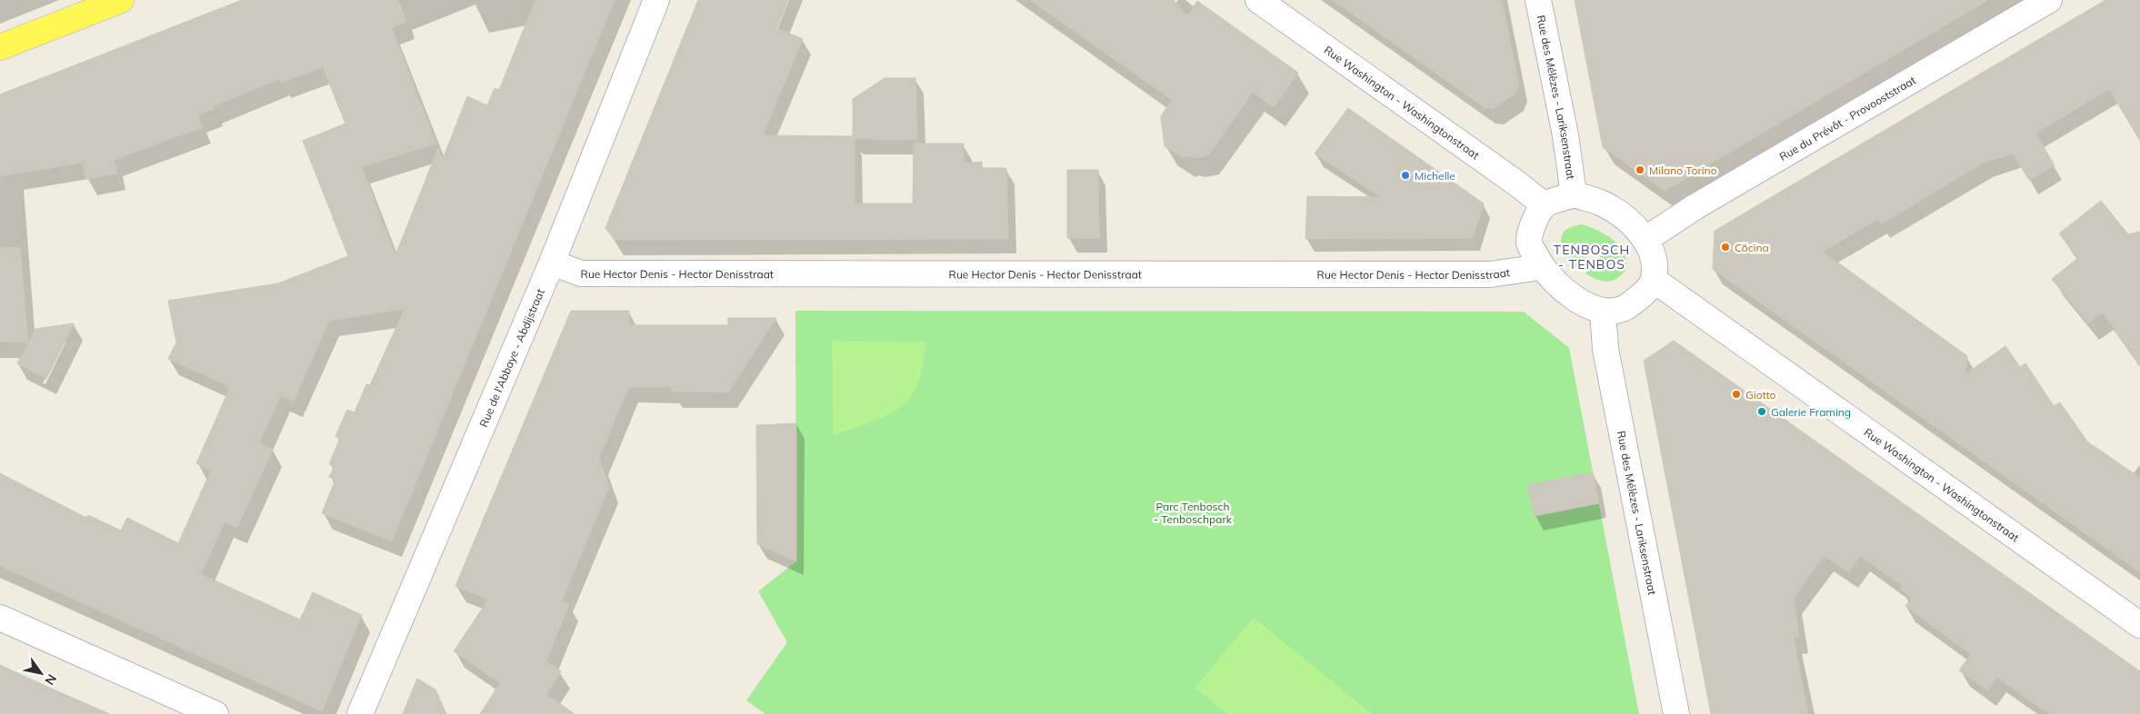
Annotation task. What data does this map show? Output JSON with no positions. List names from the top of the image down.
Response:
{
  "streets": {
    "street": [
      "Rue des Mélèzes - Lariksenstraat",
      "Rue Washington - Washingtonstraat",
      "Rue du Prévôt - Provooststraat",
      "Rue Hector Denis - Hector Denisstraat",
      "Rue de l'Abbaye - Abdijstraat"
    ]
  },
  "crossings": [
    ["Rue des Mélèzes - Lariksenstraat", "Rue Washington - Washingtonstraat"],
    ["Rue des Mélèzes - Lariksenstraat", "Rue du Prévôt - Provooststraat"],
    ["Rue des Mélèzes - Lariksenstraat", "Rue Hector Denis - Hector Denisstraat"],
    ["Rue Washington - Washingtonstraat", "Rue du Prévôt - Provooststraat"],
    ["Rue Washington - Washingtonstraat", "Rue Hector Denis - Hector Denisstraat"],
    ["Rue du Prévôt - Provooststraat", "Rue Hector Denis - Hector Denisstraat"],
    ["Rue Hector Denis - Hector Denisstraat", "Rue de l'Abbaye - Abdijstraat"]
  ],
  "districts": ["TENBOSCH - TENBOS"],
  "parks": ["Parc Tenbosch - Tenboschpark"],
  "places": [
    "Milano Torino",
    "Michelle",
    "Cŏcīna",
    "Giotto",
    "Galerie Framing"
  ],
  "north": "bottom right"
}
